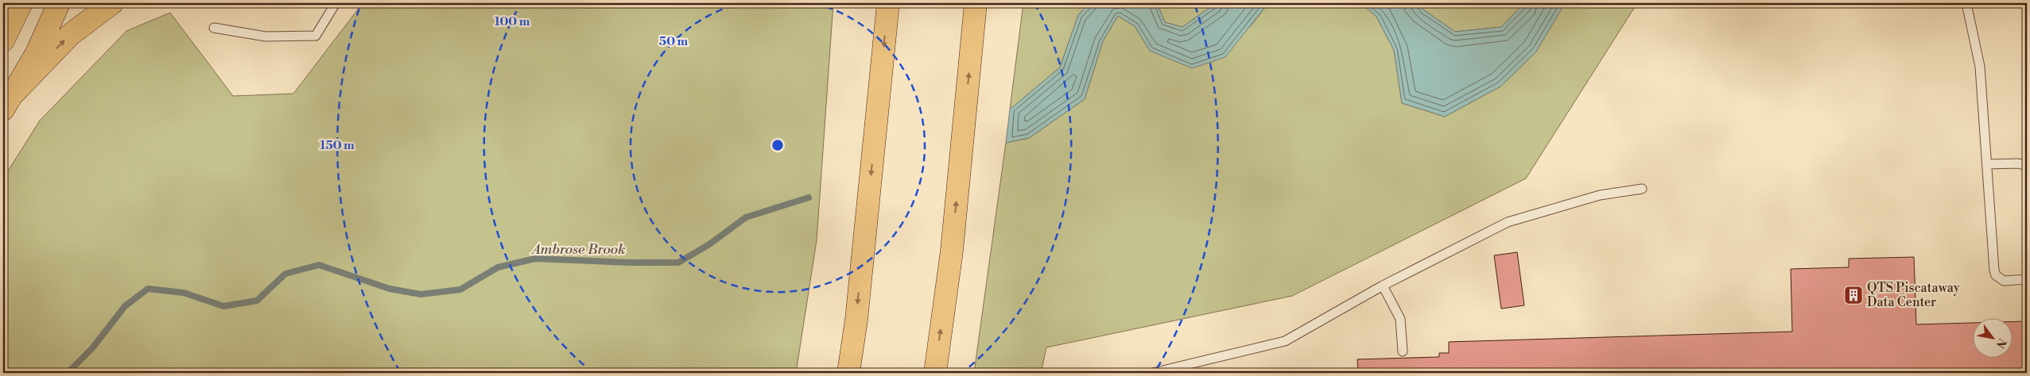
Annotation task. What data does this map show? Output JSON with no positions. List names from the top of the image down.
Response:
{
  "water": ["Ambrose Brook"],
  "places": {
    "building": ["QTS Piscataway Data Center"]
  },
  "north": "bottom right",
  "rings": ["100 m", "50 m", "150 m"]
}
